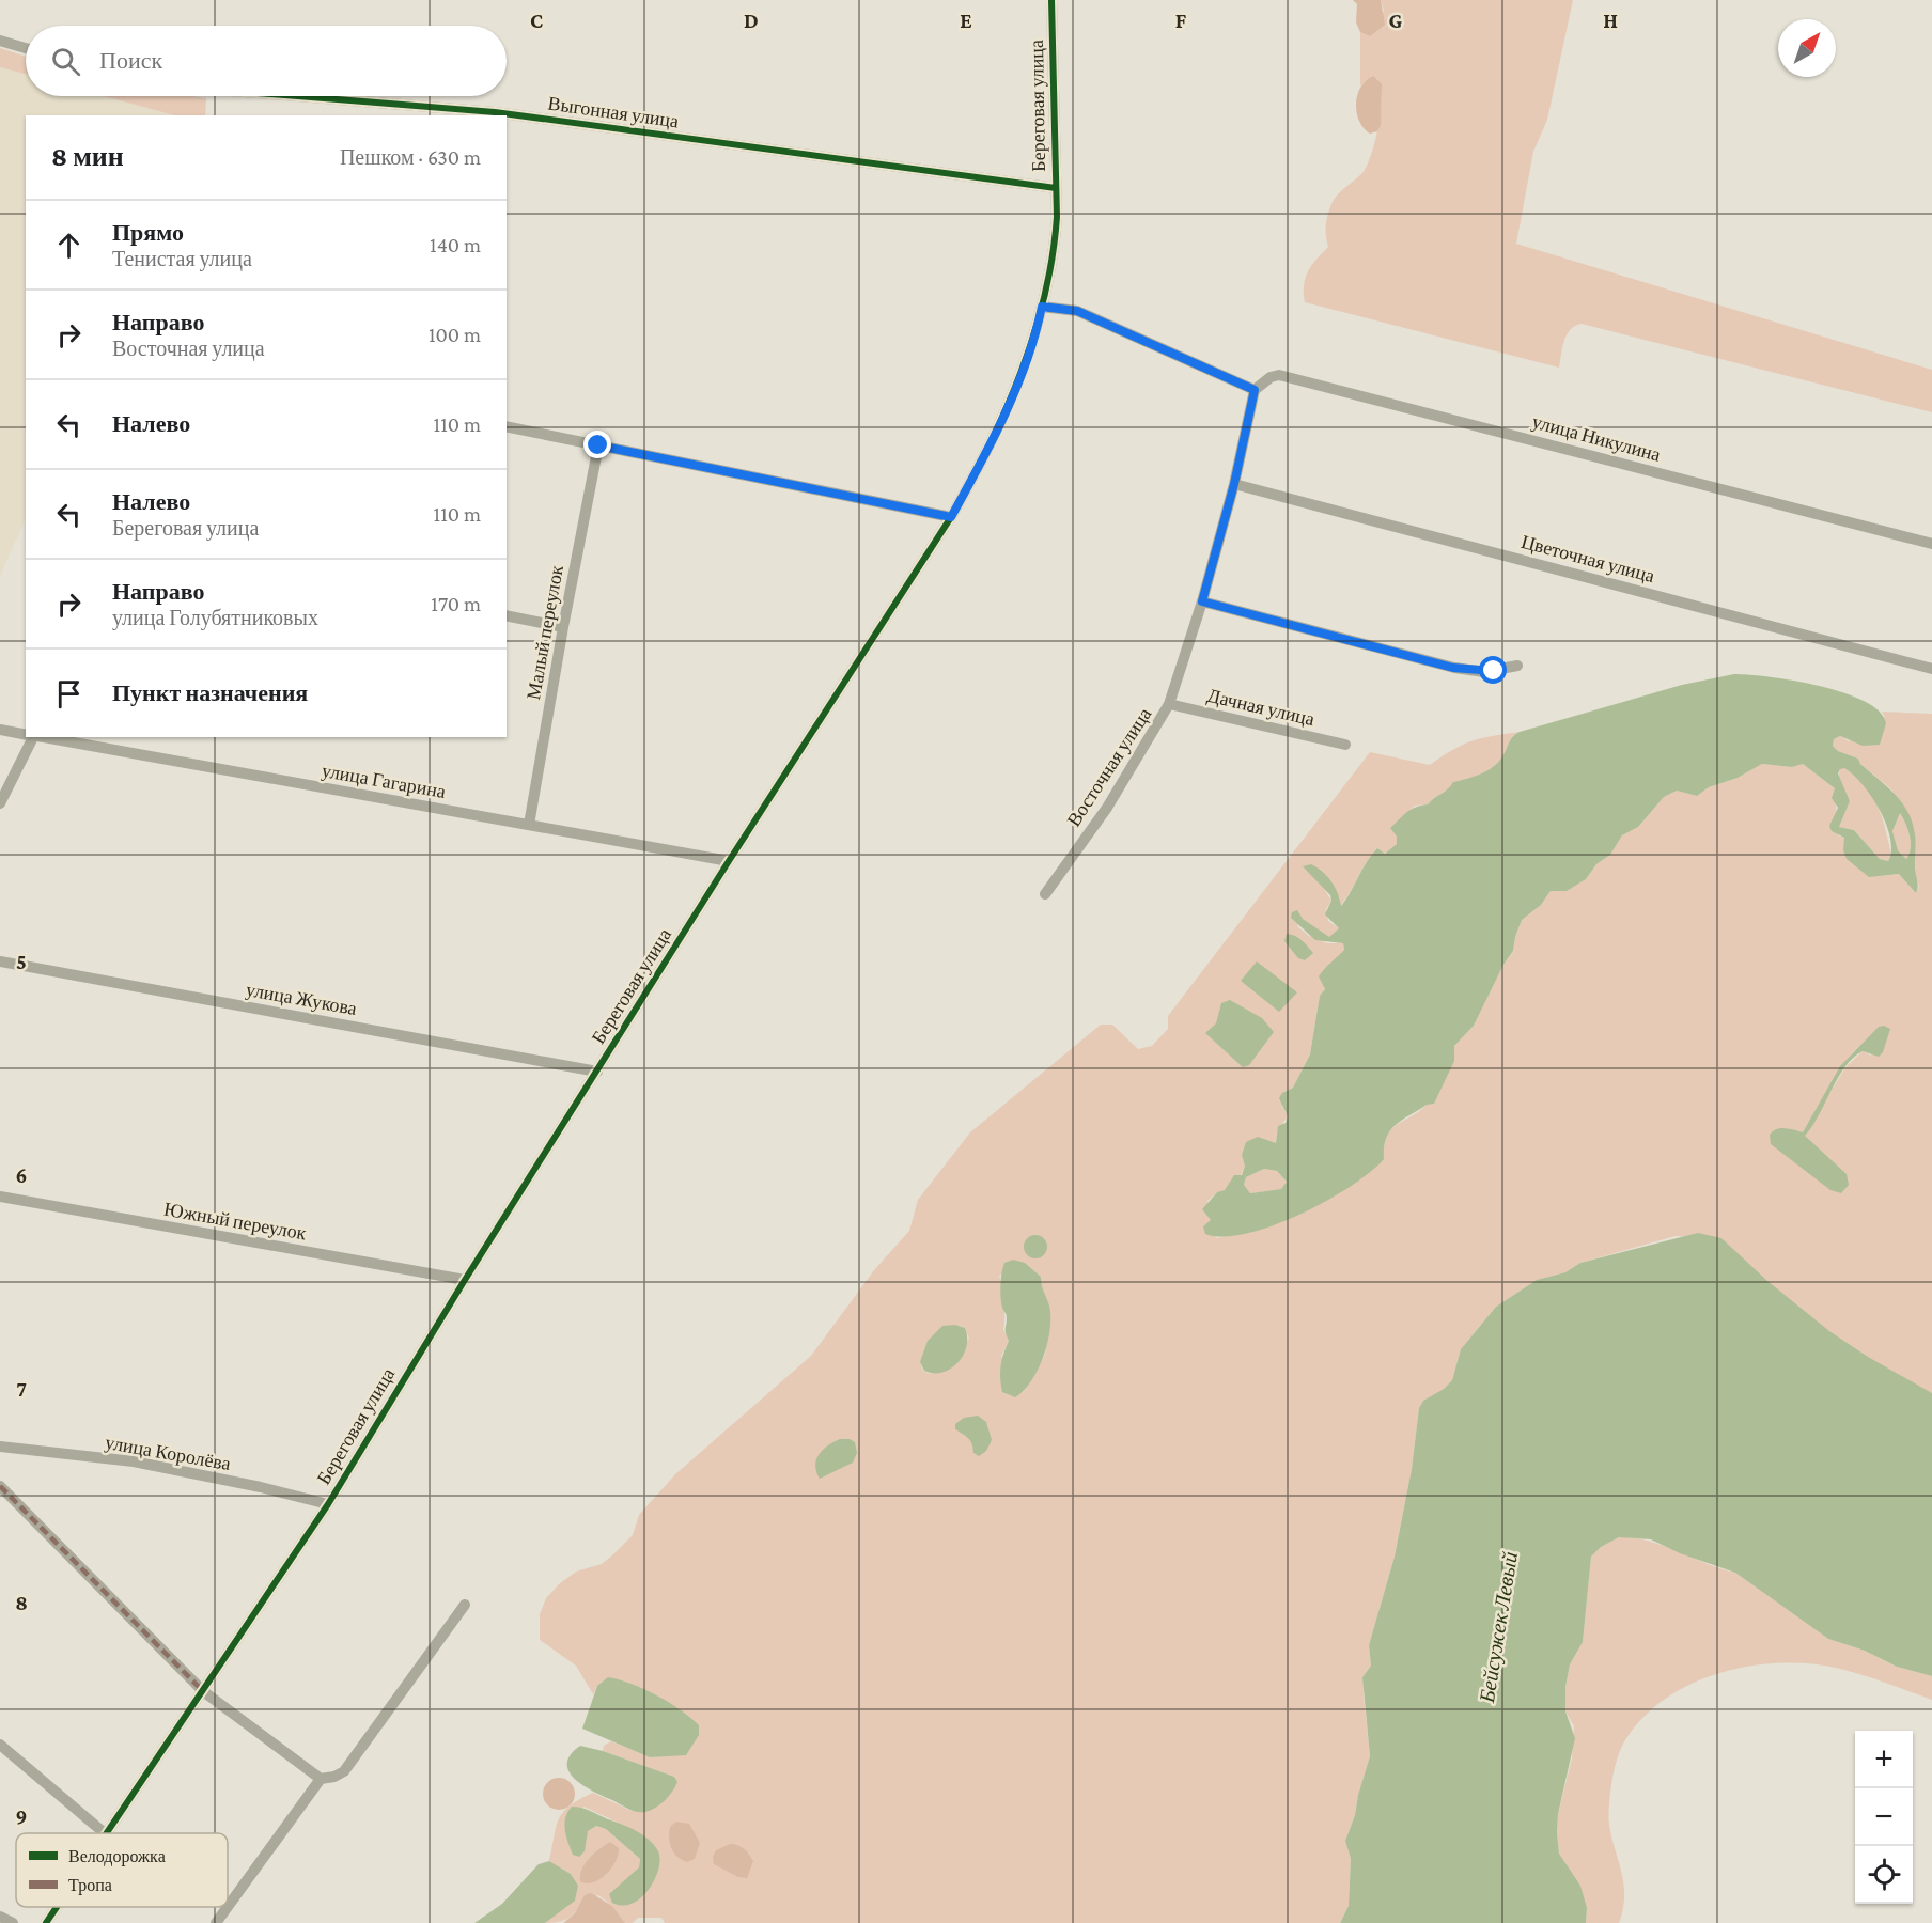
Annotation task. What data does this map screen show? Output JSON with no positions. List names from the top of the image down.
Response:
{
  "streets": {
    "street": [
      "Береговая улица",
      "Выгонная улица",
      "улица Никулина",
      "Цветочная улица",
      "Малый переулок",
      "Дачная улица",
      "Восточная улица",
      "улица Гагарина",
      "улица Жукова",
      "Южный переулок",
      "улица Королёва"
    ]
  },
  "crossings": [
    ["Береговая улица", "Выгонная улица"],
    ["Береговая улица", "улица Гагарина"],
    ["Береговая улица", "улица Жукова"],
    ["Береговая улица", "Южный переулок"],
    ["Береговая улица", "улица Королёва"],
    ["улица Никулина", "Восточная улица"],
    ["Цветочная улица", "Восточная улица"],
    ["Малый переулок", "улица Гагарина"],
    ["Дачная улица", "Восточная улица"]
  ],
  "water": ["Бейсужек Левый"],
  "legend": ["Велодорожка", "Тропа"],
  "north": "top right",
  "page": {
    "search": "Поиск",
    "heading": ["8 мин", "Пешком · 630 m"],
    "list": [
      ["Прямо", "Тенистая улица", "140 m"],
      ["Направо", "Восточная улица", "100 m"],
      ["Налево", "110 m"],
      ["Налево", "Береговая улица", "110 m"],
      ["Направо", "улица Голубятниковых", "170 m"],
      "Пункт назначения"
    ],
    "map_buttons": ["+", "−"]
  },
  "grid": {
    "columns": [
      "C",
      "D",
      "E",
      "F",
      "G",
      "H"
    ],
    "rows": [
      "5",
      "6",
      "7",
      "8",
      "9"
    ]
  }
}
